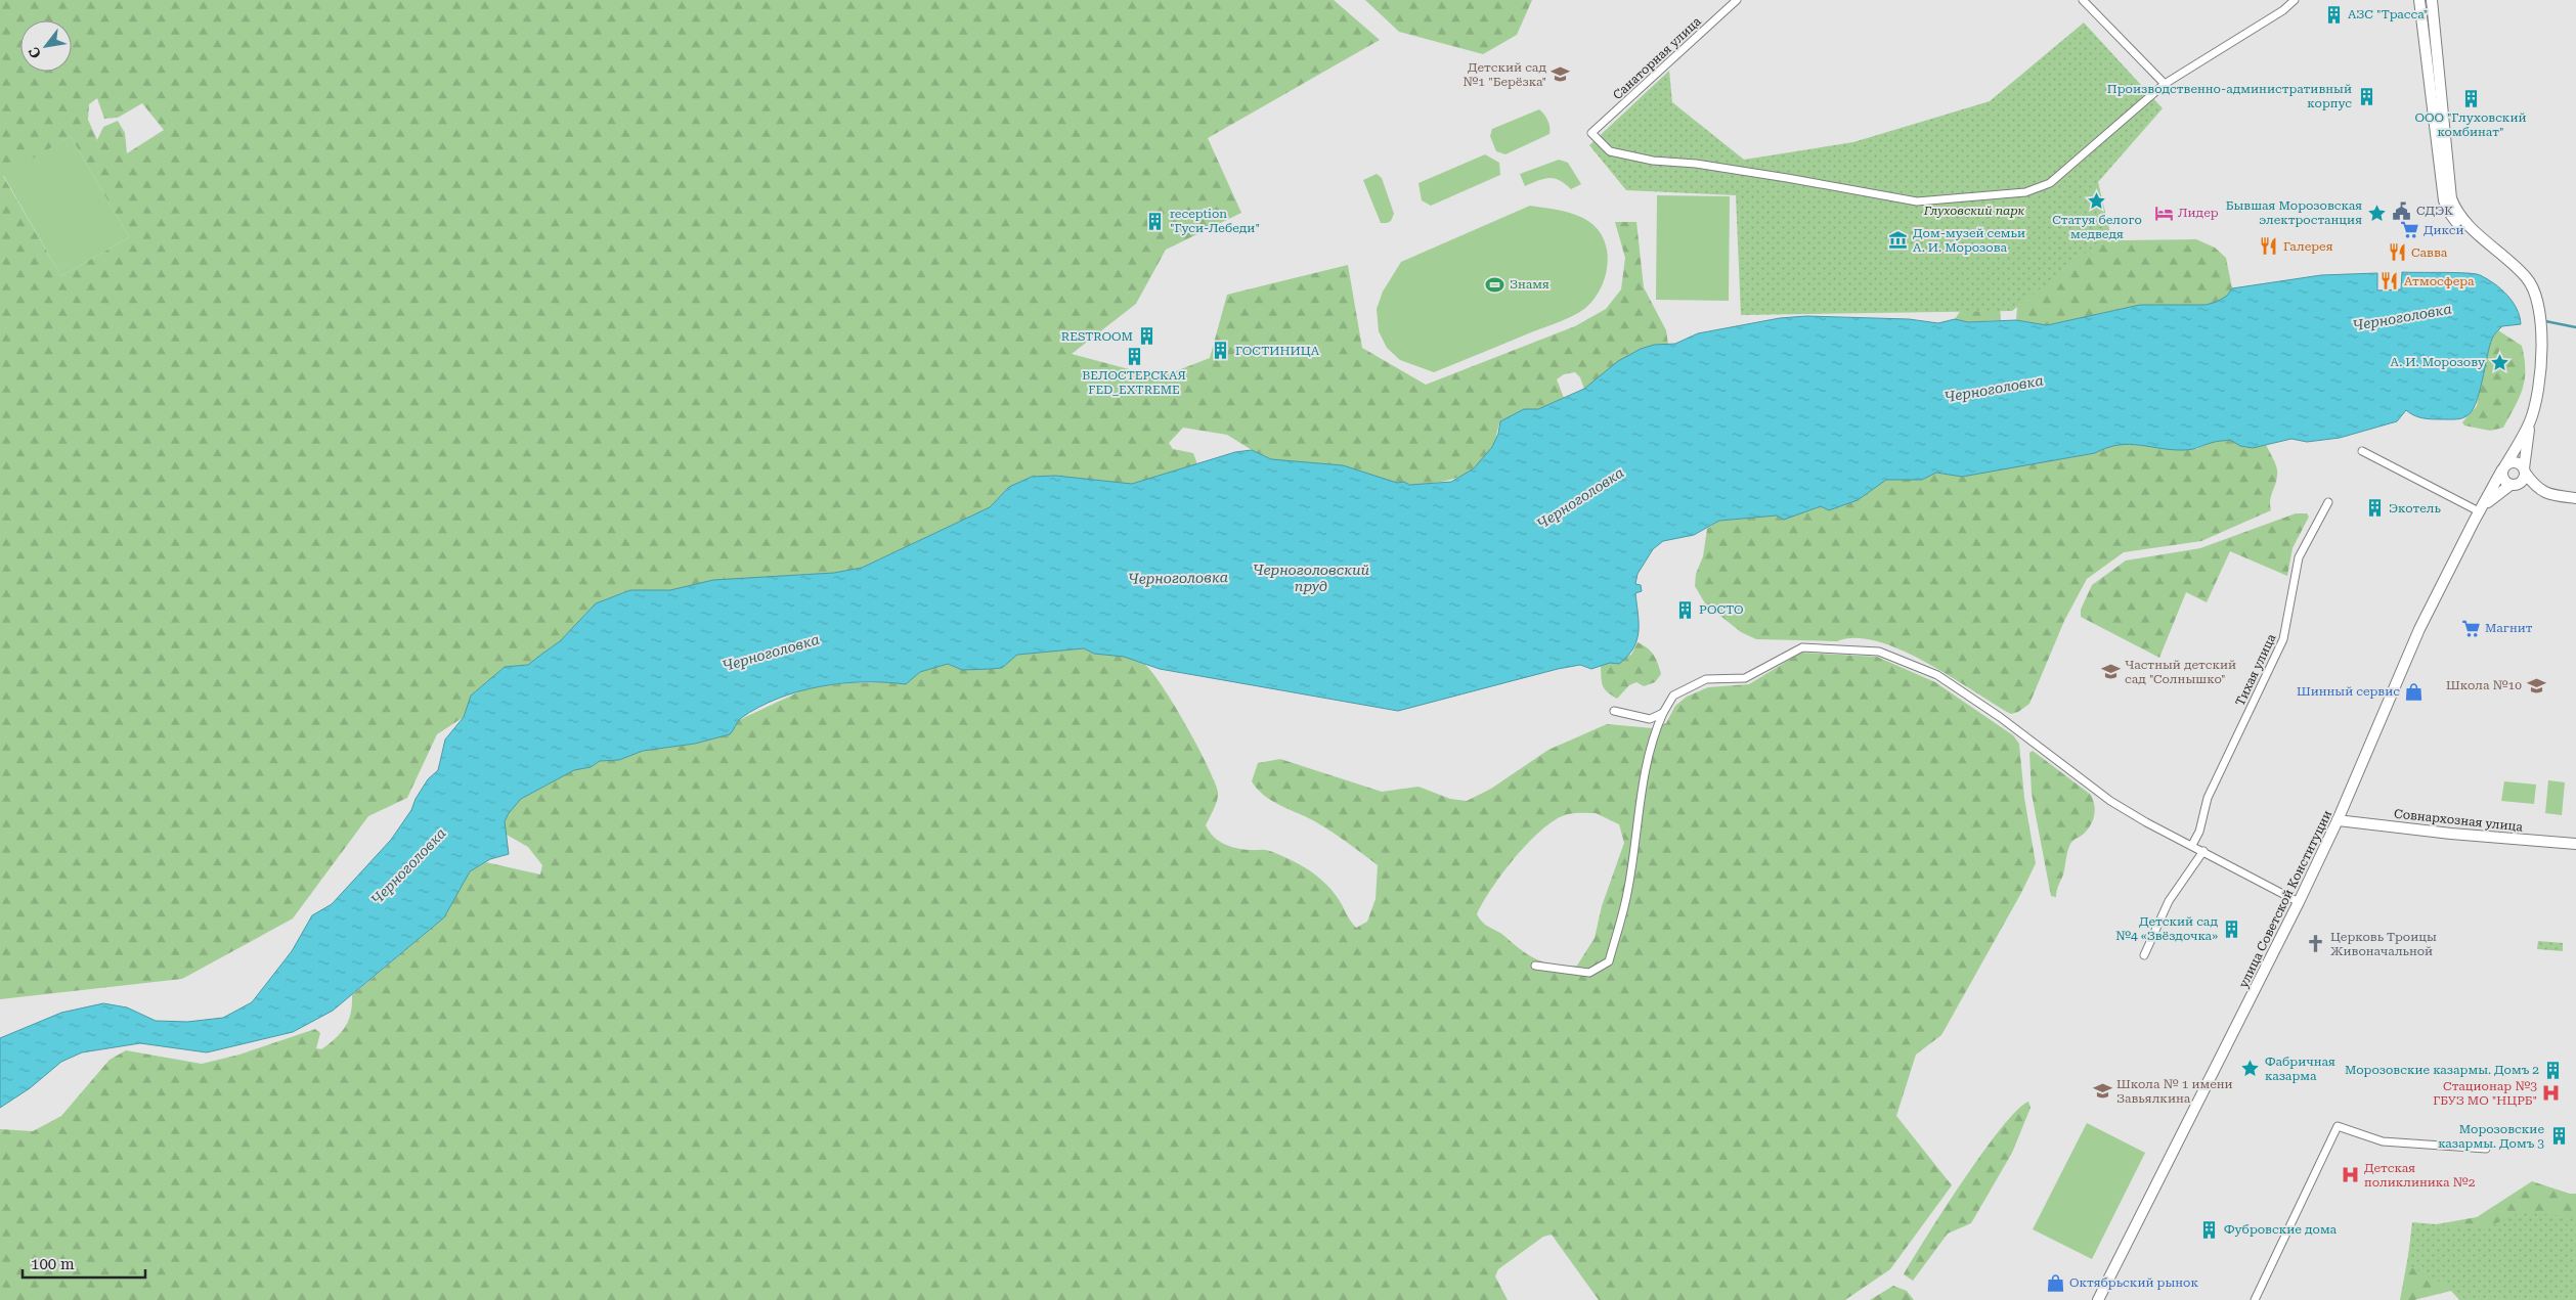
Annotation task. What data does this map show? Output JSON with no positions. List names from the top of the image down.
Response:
{
  "streets": {
    "street": [
      "Санаторная улица",
      "Тихая улица",
      "Совнархозная улица",
      "улица Советской Конституции"
    ]
  },
  "crossings": [
    ["Совнархозная улица", "улица Советской Конституции"]
  ],
  "water": ["Черноголовка", "Черноголовский пруд"],
  "parks": ["Глуховский парк"],
  "places": {
    "building": [
      "АЗС \"Трасса\"",
      "Производственно-административный корпус",
      "ООО \"Глуховский комбинат\"",
      "reception \"Гуси-Лебеди\"",
      "RESTROOM",
      "ГОСТИНИЦА",
      "ВЕЛОСТЕРСКАЯ FED_EXTREME",
      "Экотель",
      "РОСТО",
      "Детский сад №4 «Звёздочка»",
      "Морозовские казармы. Домъ 2",
      "Морозовские казармы. Домъ 3",
      "Фубровские дома"
    ],
    "school or university": [
      "Детский сад №1 \"Берёзка\"",
      "Частный детский сад \"Солнышко\"",
      "Школа №10",
      "Школа № 1 имени Завьялкина"
    ],
    "place": [
      "Статуя белого медведя",
      "Бывшая Морозовская электростанция",
      "А. И. Морозову",
      "Фабричная казарма"
    ],
    "public building": ["СДЭК"],
    "hotel": ["Лидер"],
    "supermarket": ["Дикси", "Магнит"],
    "museum": ["Дом-музей семьи А. И. Морозова"],
    "restaurant": ["Галерея", "Савва", "Атмосфера"],
    "sports": ["Знамя"],
    "shop": ["Шинный сервис", "Октябрьский рынок"],
    "church": ["Церковь Троицы Живоначальной"],
    "hospital": ["Стационар №3 ГБУЗ МО \"НЦРБ\"", "Детская поликлиника №2"]
  },
  "scale_bar": "100 m",
  "north": "bottom left"
}
